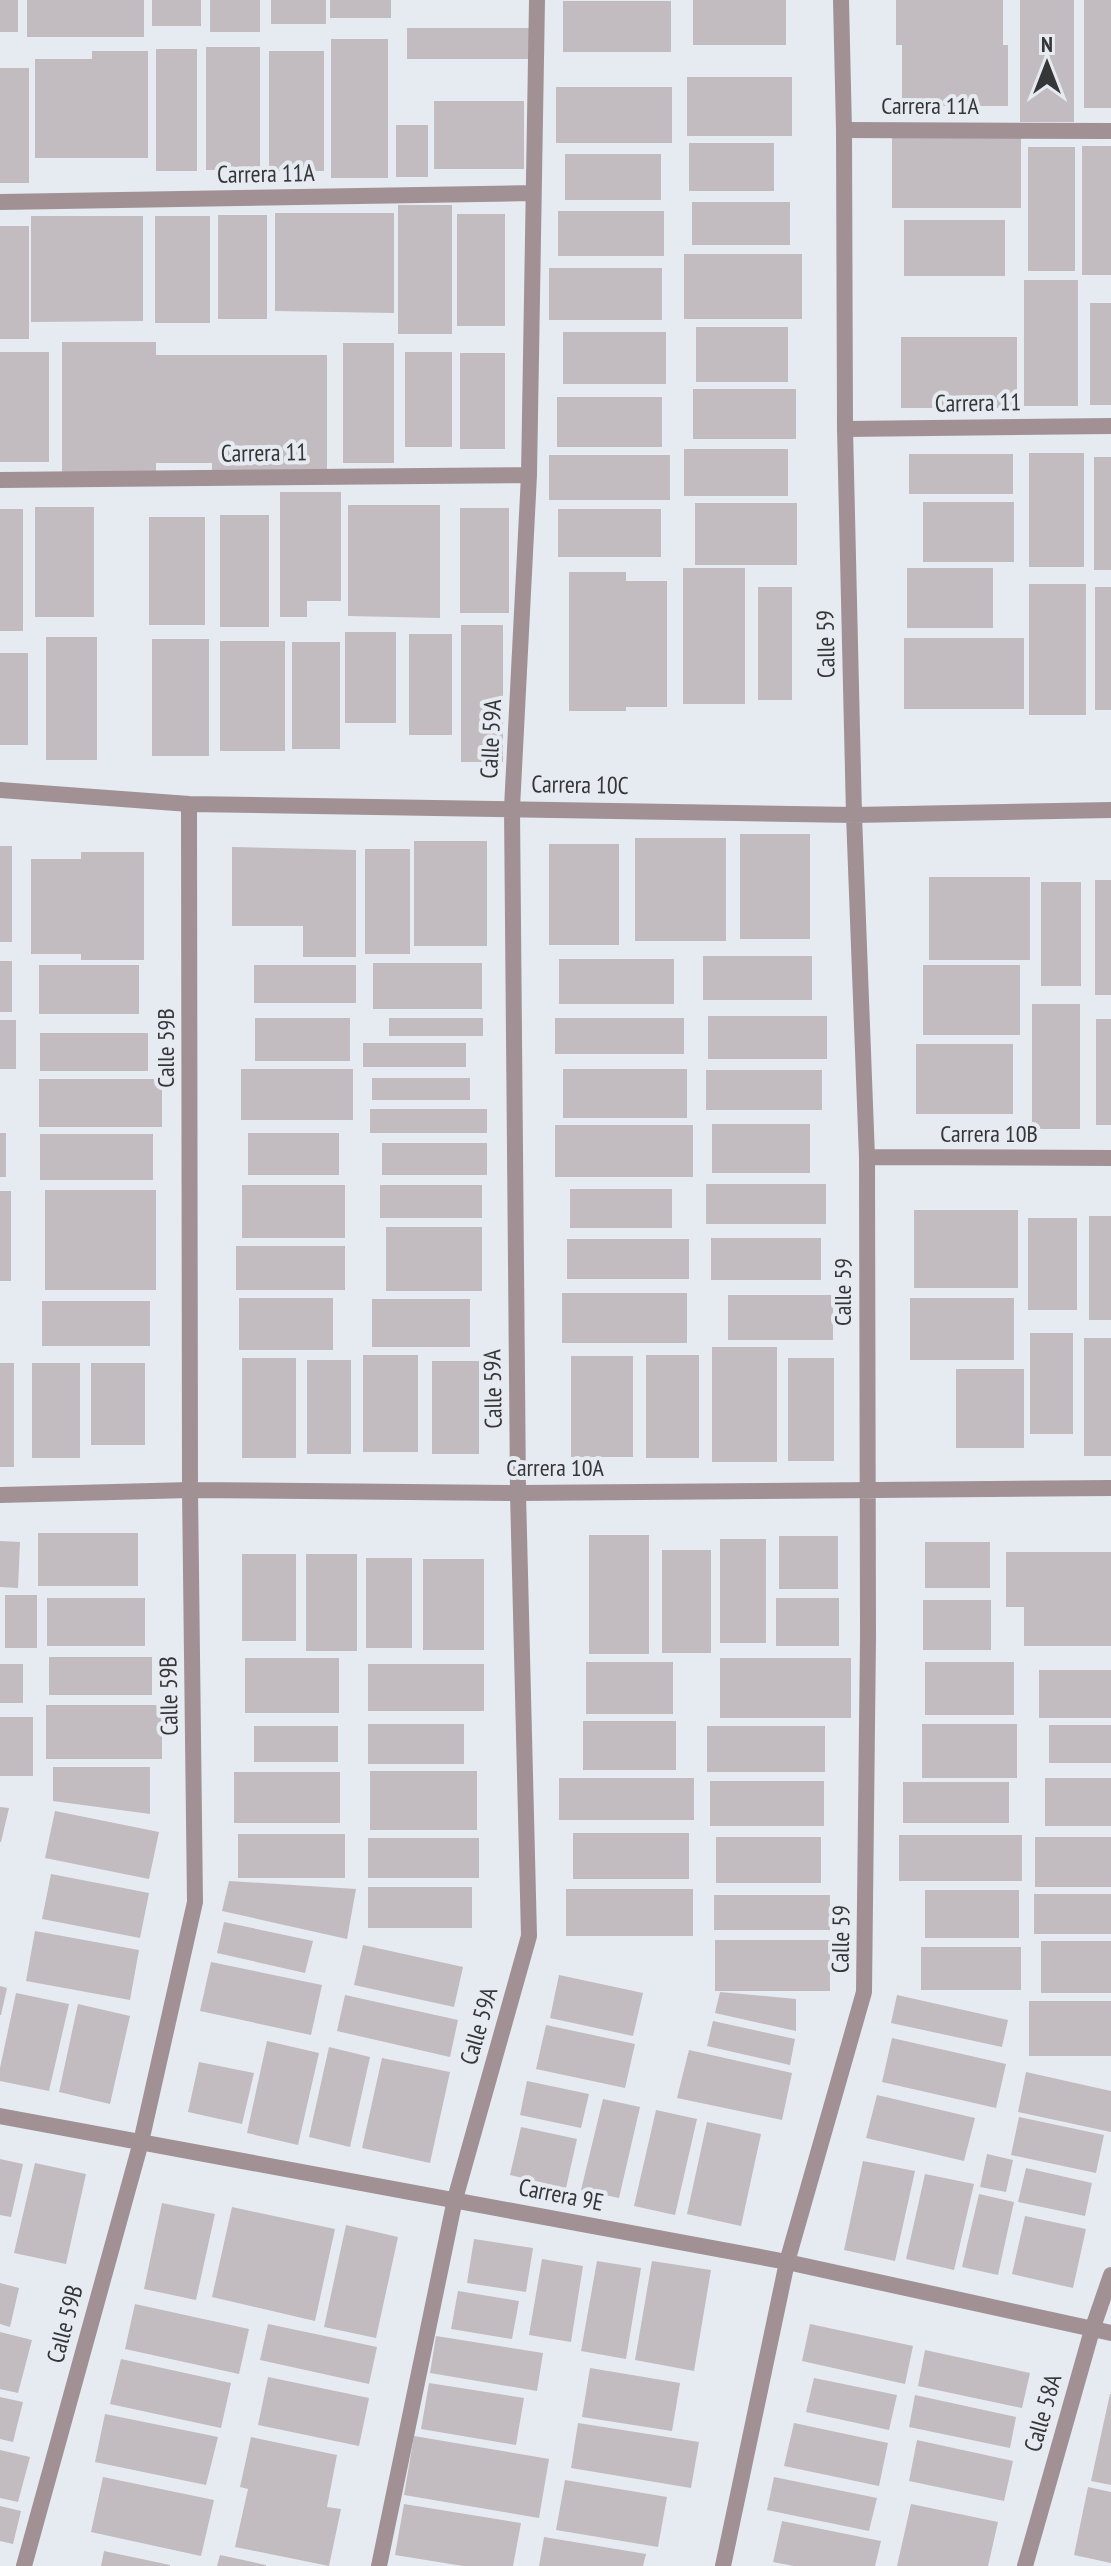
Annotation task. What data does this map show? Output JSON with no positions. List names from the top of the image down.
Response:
{
  "streets": {
    "street": [
      "Carrera 11A",
      "Carrera 11",
      "Calle 59",
      "Calle 59A",
      "Carrera 10C",
      "Calle 59B",
      "Carrera 10B",
      "Carrera 10A",
      "Carrera 9E",
      "Calle 58A"
    ]
  },
  "crossings": [
    ["Carrera 11A", "Calle 59"],
    ["Carrera 11A", "Calle 59A"],
    ["Carrera 11", "Calle 59"],
    ["Carrera 11", "Calle 59A"],
    ["Calle 59", "Carrera 10C"],
    ["Calle 59", "Carrera 10B"],
    ["Calle 59", "Carrera 10A"],
    ["Calle 59", "Carrera 9E"],
    ["Calle 59A", "Carrera 10C"],
    ["Calle 59A", "Carrera 10A"],
    ["Calle 59A", "Carrera 9E"],
    ["Carrera 10C", "Calle 59B"],
    ["Calle 59B", "Carrera 10A"],
    ["Calle 59B", "Carrera 9E"],
    ["Carrera 9E", "Calle 58A"]
  ],
  "north": "top"
}
